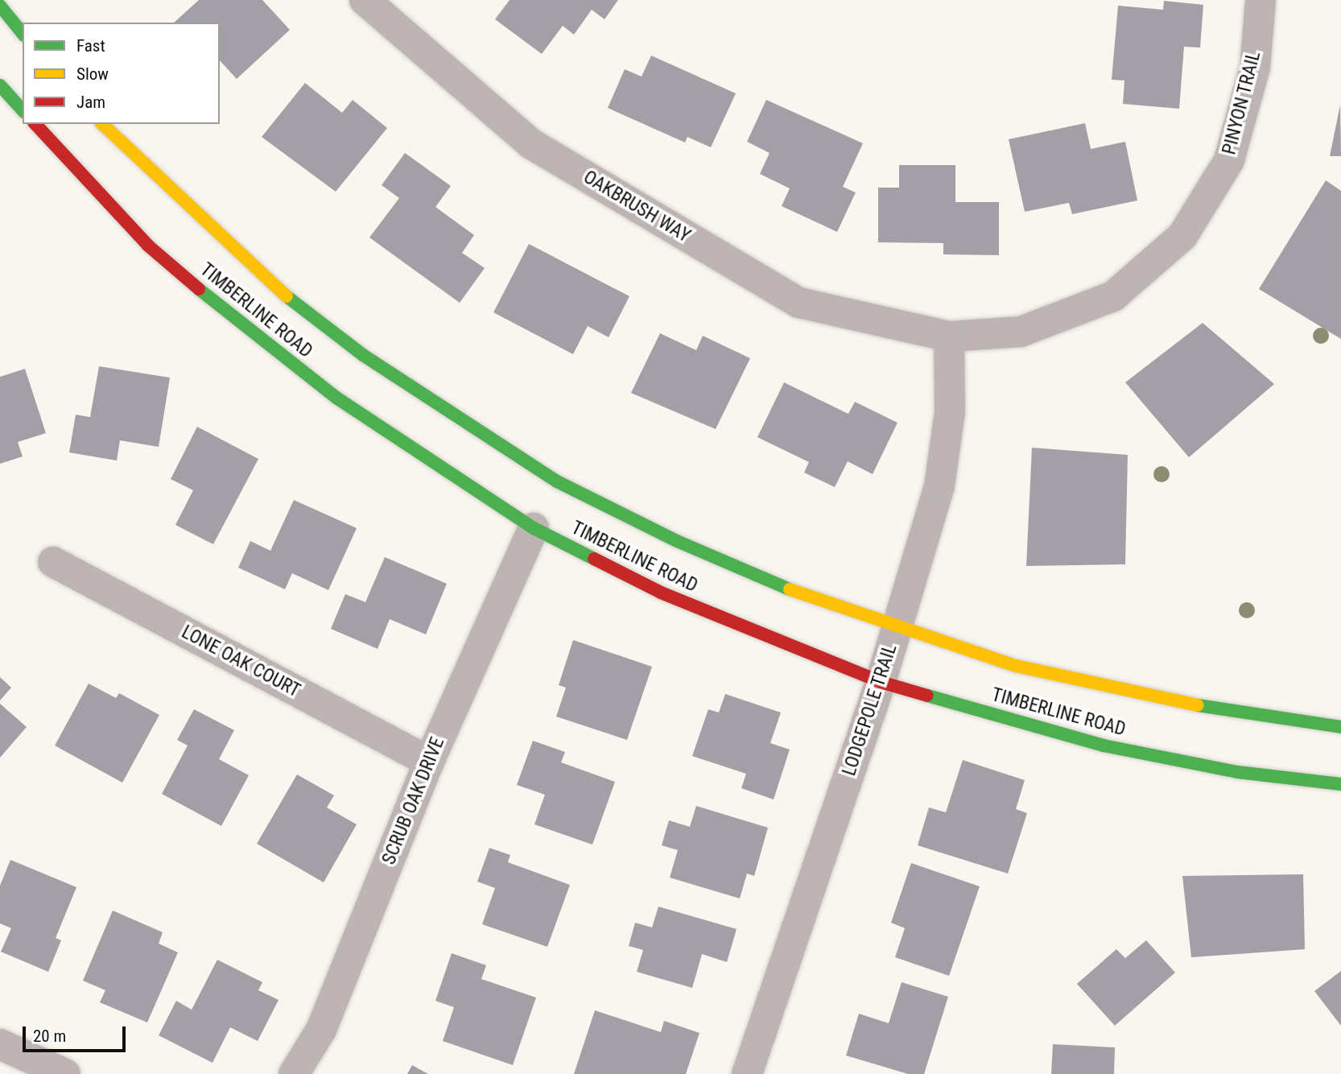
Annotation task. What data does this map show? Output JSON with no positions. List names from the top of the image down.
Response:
{
  "streets": {
    "street": [
      "PINYON TRAIL",
      "OAKBRUSH WAY",
      "TIMBERLINE ROAD",
      "LONE OAK COURT",
      "LODGEPOLE TRAIL",
      "SCRUB OAK DRIVE"
    ]
  },
  "crossings": [
    ["PINYON TRAIL", "OAKBRUSH WAY"],
    ["PINYON TRAIL", "LODGEPOLE TRAIL"],
    ["OAKBRUSH WAY", "LODGEPOLE TRAIL"],
    ["TIMBERLINE ROAD", "LODGEPOLE TRAIL"],
    ["TIMBERLINE ROAD", "SCRUB OAK DRIVE"],
    ["LONE OAK COURT", "SCRUB OAK DRIVE"]
  ],
  "legend": ["Fast", "Slow", "Jam"],
  "scale_bar": "20 m"
}
